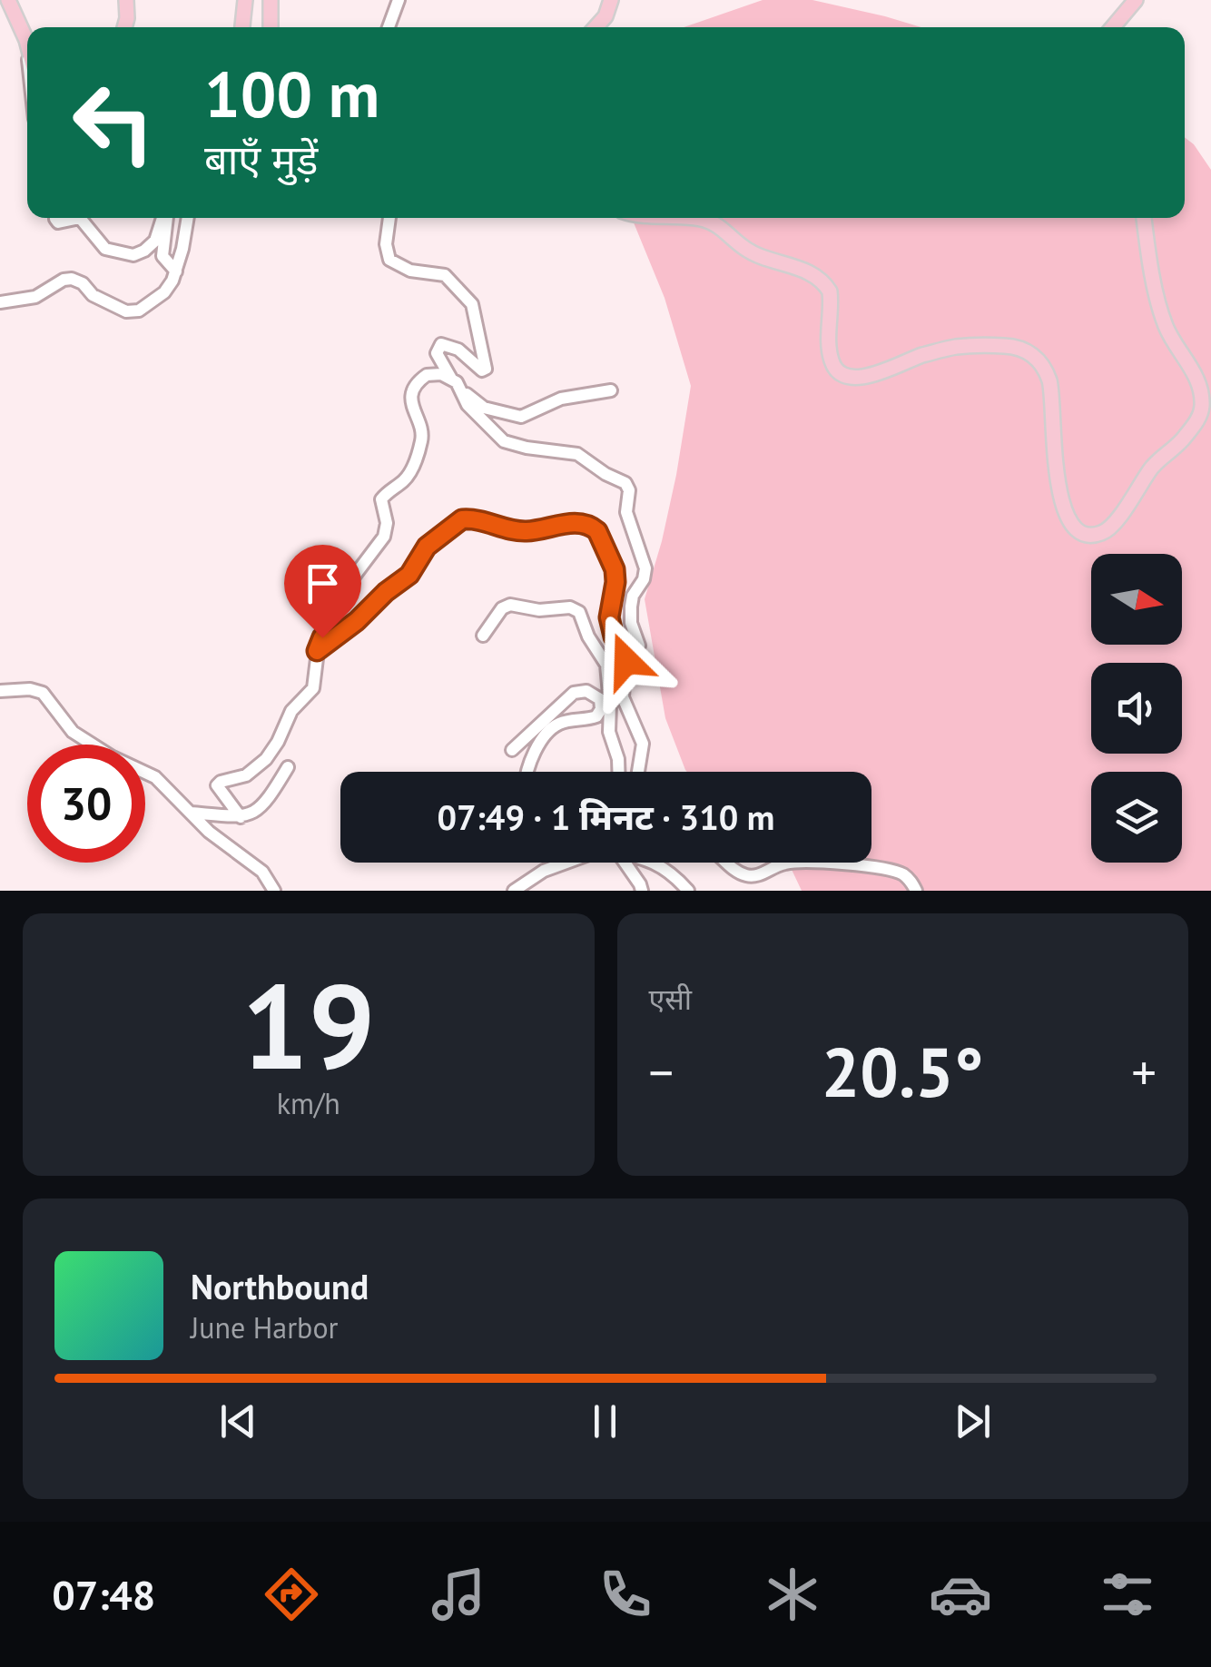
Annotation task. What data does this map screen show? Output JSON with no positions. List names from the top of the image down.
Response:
{
  "north": "right",
  "page": {
    "turn": ["100 m", "बाएँ मुड़ें"],
    "limit": "30",
    "trip": "07:49 · 1 मिनट · 310 m",
    "tile": [
      ["19", "km/h"],
      "एसी"
    ],
    "heat": ["−", "20.5°", "+"],
    "song": ["Northbound", "June Harbor"],
    "tabs": "07:48"
  }
}
